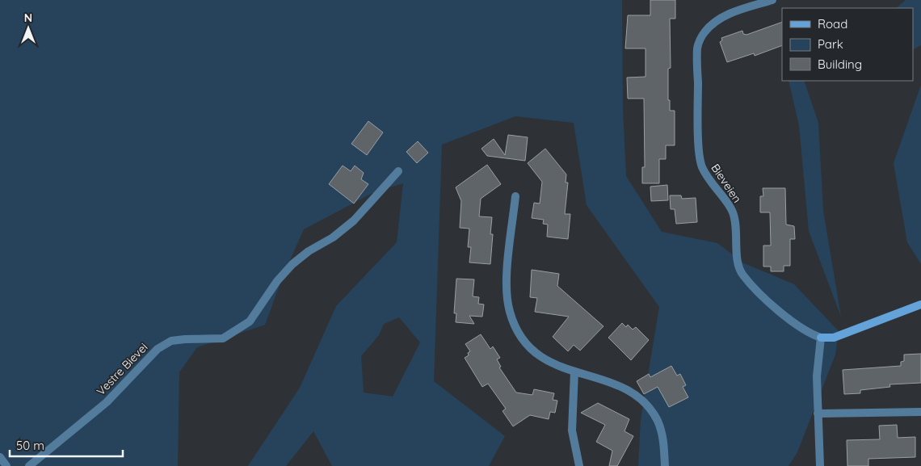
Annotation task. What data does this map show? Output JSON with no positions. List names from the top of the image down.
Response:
{
  "streets": {
    "street": ["Bieveien", "Vestre Bievei"]
  },
  "legend": ["Road", "Park", "Building"],
  "scale_bar": "50 m",
  "north": "top"
}
